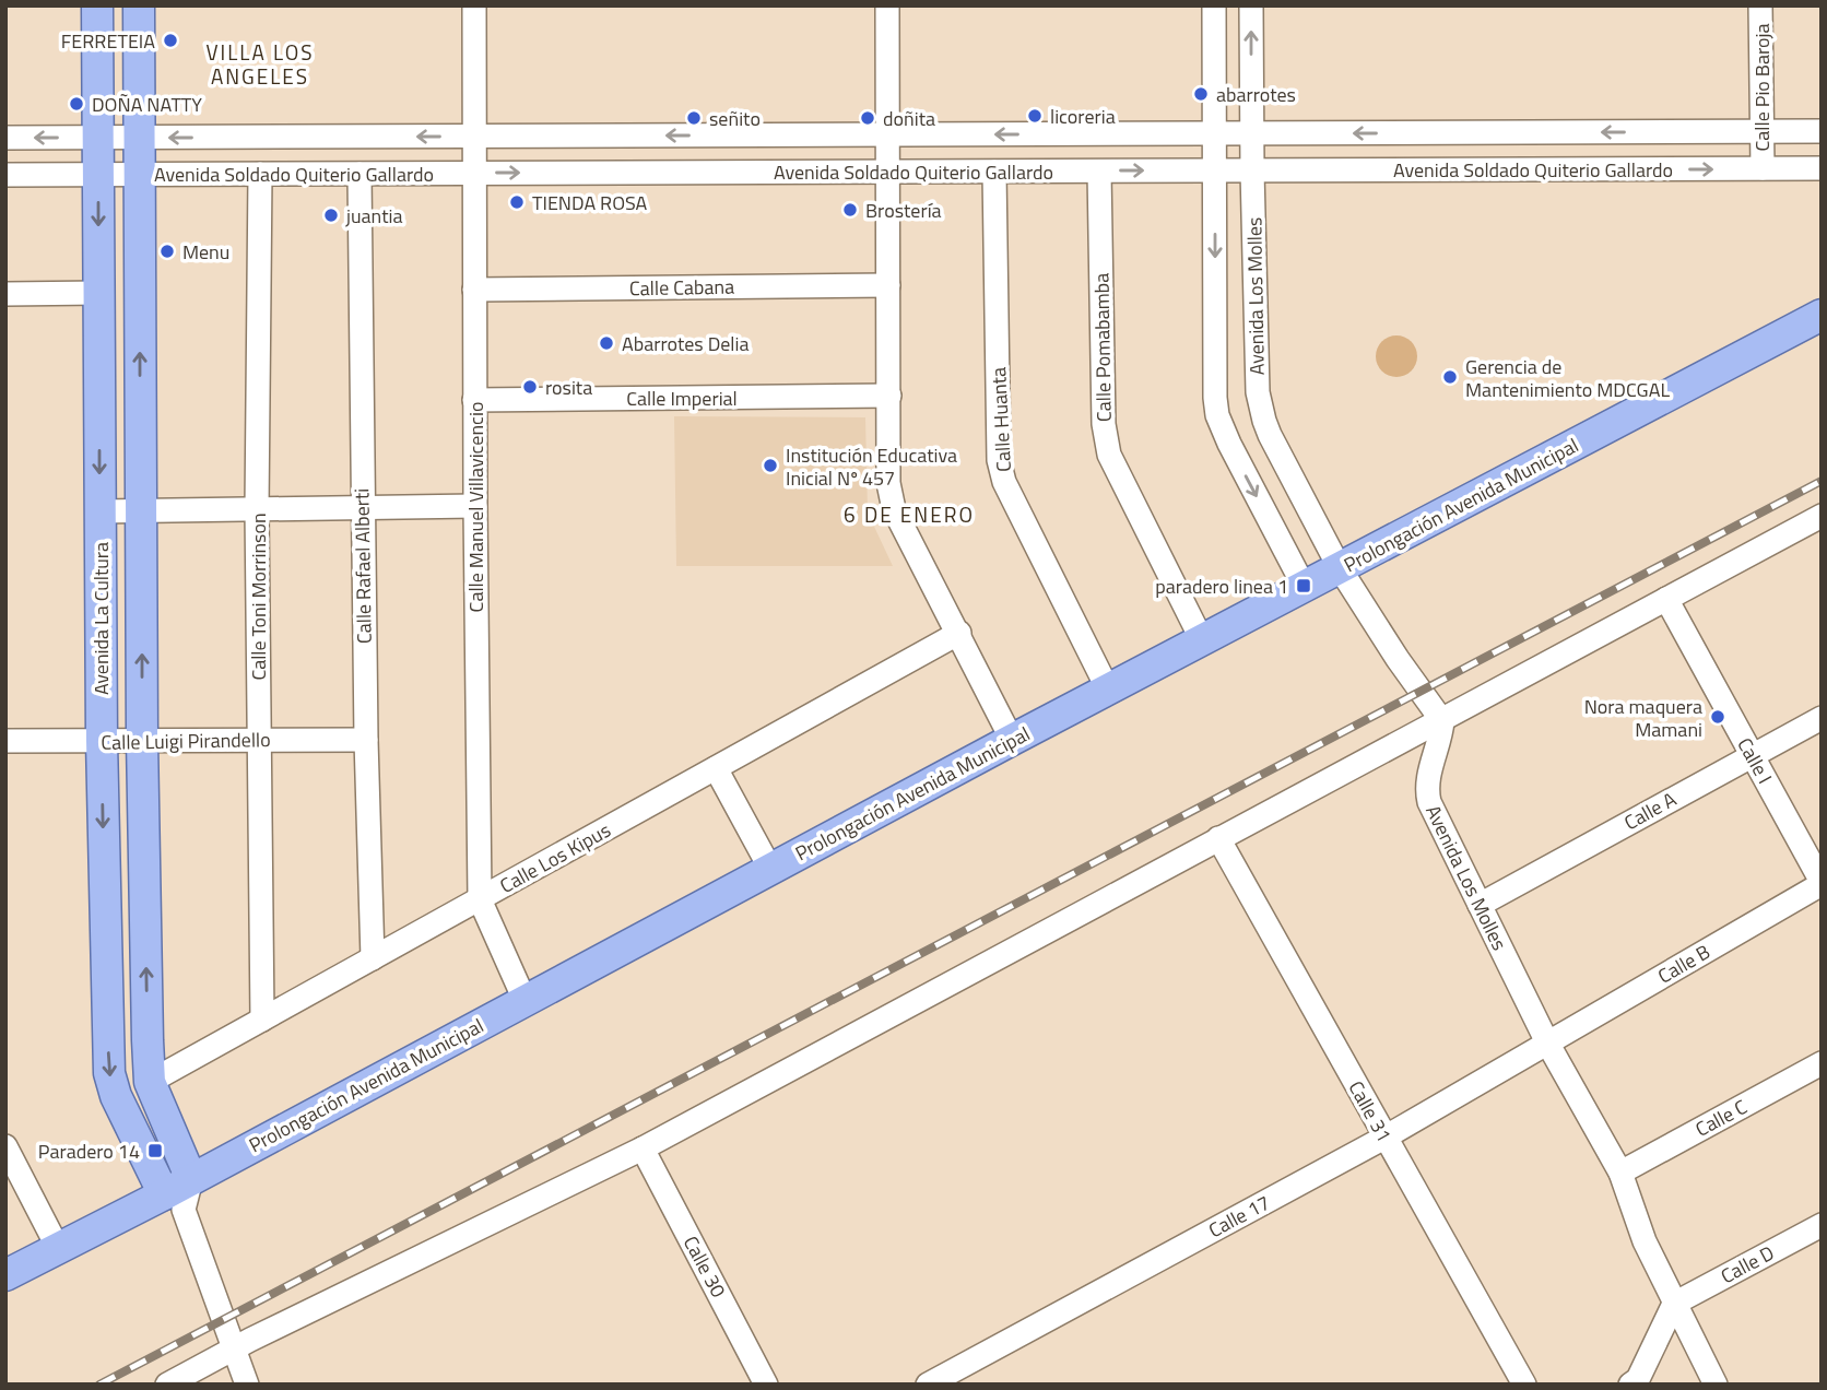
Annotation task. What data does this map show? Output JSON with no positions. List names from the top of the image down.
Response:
{
  "streets": {
    "main road": ["Prolongación Avenida Municipal", "Avenida La Cultura"],
    "street": [
      "Calle Pio Baroja",
      "Avenida Soldado Quiterio Gallardo",
      "Calle Cabana",
      "Avenida Los Molles",
      "Calle Pomabamba",
      "Calle Imperial",
      "Calle Huanta",
      "Calle Manuel Villavicencio",
      "Calle Rafael Alberti",
      "Calle Toni Morrinson",
      "Calle Luigi Pirandello",
      "Calle I",
      "Calle A",
      "Calle Los Kipus",
      "Calle B",
      "Calle 31",
      "Calle C",
      "Calle 17",
      "Calle D",
      "Calle 30"
    ]
  },
  "crossings": [
    ["Calle Pio Baroja", "Avenida Soldado Quiterio Gallardo"],
    ["Avenida Soldado Quiterio Gallardo", "Avenida Los Molles"],
    ["Avenida Soldado Quiterio Gallardo", "Calle Pomabamba"],
    ["Avenida Soldado Quiterio Gallardo", "Calle Huanta"],
    ["Avenida Soldado Quiterio Gallardo", "Calle Manuel Villavicencio"],
    ["Avenida Soldado Quiterio Gallardo", "Calle Rafael Alberti"],
    ["Avenida Soldado Quiterio Gallardo", "Calle Toni Morrinson"],
    ["Avenida Soldado Quiterio Gallardo", "Avenida La Cultura"],
    ["Calle Cabana", "Calle Manuel Villavicencio"],
    ["Avenida Los Molles", "Prolongación Avenida Municipal"],
    ["Avenida Los Molles", "Calle A"],
    ["Avenida Los Molles", "Calle B"],
    ["Avenida Los Molles", "Calle C"],
    ["Avenida Los Molles", "Calle 17"],
    ["Avenida Los Molles", "Calle D"],
    ["Calle Pomabamba", "Prolongación Avenida Municipal"],
    ["Calle Imperial", "Calle Manuel Villavicencio"],
    ["Calle Huanta", "Prolongación Avenida Municipal"],
    ["Prolongación Avenida Municipal", "Calle Manuel Villavicencio"],
    ["Prolongación Avenida Municipal", "Avenida La Cultura"],
    ["Calle Manuel Villavicencio", "Calle Los Kipus"],
    ["Calle Rafael Alberti", "Calle Luigi Pirandello"],
    ["Calle Rafael Alberti", "Calle Los Kipus"],
    ["Calle Toni Morrinson", "Calle Luigi Pirandello"],
    ["Calle Toni Morrinson", "Calle Los Kipus"],
    ["Avenida La Cultura", "Calle Luigi Pirandello"],
    ["Calle I", "Calle A"],
    ["Calle I", "Calle B"],
    ["Calle B", "Calle 17"],
    ["Calle 31", "Calle 17"]
  ],
  "districts": ["VILLA LOS ANGELES", "6 DE ENERO"],
  "places": {
    "other": [
      "FERRETEIA",
      "abarrotes",
      "DOÑA NATTY",
      "licoreria",
      "señito",
      "doñita",
      "TIENDA ROSA",
      "Brostería",
      "juantia",
      "Menu",
      "Abarrotes Delia",
      "Gerencia de Mantenimiento MDCGAL",
      "rosita",
      "Institución Educativa Inicial Nº 457",
      "Nora maquera Mamani"
    ],
    "transit": ["paradero linea 1", "Paradero 14"]
  }
}
